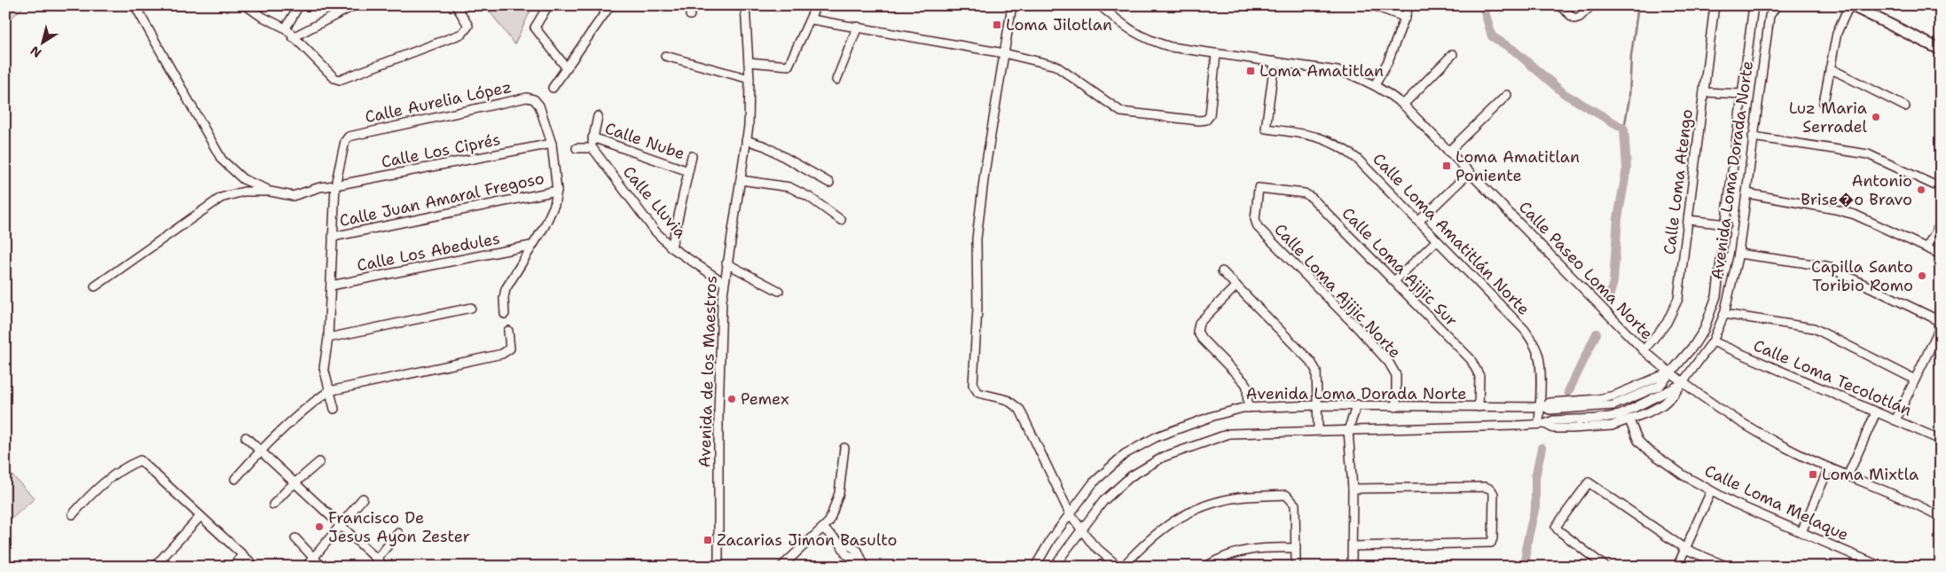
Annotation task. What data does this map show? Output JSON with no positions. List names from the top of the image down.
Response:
{
  "streets": {
    "street": [
      "Calle Aurelia López",
      "Calle Nube",
      "Calle Los Ciprés",
      "Avenida Loma Dorada Norte",
      "Calle Loma Atengo",
      "Calle Juan Amaral Fregoso",
      "Calle Lluvia",
      "Calle Loma Amatitlán Norte",
      "Calle Los Abedules",
      "Calle Loma Ajijic Sur",
      "Calle Paseo Loma Norte",
      "Calle Loma Ajijic Norte",
      "Avenida de los Maestros",
      "Calle Loma Tecolotlán",
      "Calle Loma Melaque"
    ]
  },
  "crossings": [
    ["Calle Aurelia López", "Calle Los Ciprés"],
    ["Avenida Loma Dorada Norte", "Calle Loma Amatitlán Norte"],
    ["Avenida Loma Dorada Norte", "Calle Loma Ajijic Sur"],
    ["Avenida Loma Dorada Norte", "Calle Paseo Loma Norte"],
    ["Avenida Loma Dorada Norte", "Calle Loma Ajijic Norte"],
    ["Avenida Loma Dorada Norte", "Calle Loma Tecolotlán"],
    ["Avenida Loma Dorada Norte", "Calle Loma Melaque"],
    ["Calle Loma Atengo", "Calle Paseo Loma Norte"],
    ["Calle Lluvia", "Avenida de los Maestros"],
    ["Calle Loma Amatitlán Norte", "Calle Paseo Loma Norte"],
    ["Calle Loma Ajijic Sur", "Calle Loma Ajijic Norte"]
  ],
  "places": {
    "transit": [
      "Loma Jilotlan",
      "Loma Amatitlan",
      "Loma Amatitlan Poniente",
      "Loma Mixtla",
      "Zacarias Jimon Basulto"
    ],
    "other": [
      "Luz Maria Serradel",
      "Antonio Brise�o Bravo",
      "Capilla Santo Toribio Romo",
      "Pemex",
      "Francisco De Jesus Ayon Zester"
    ]
  },
  "north": "bottom left"
}
